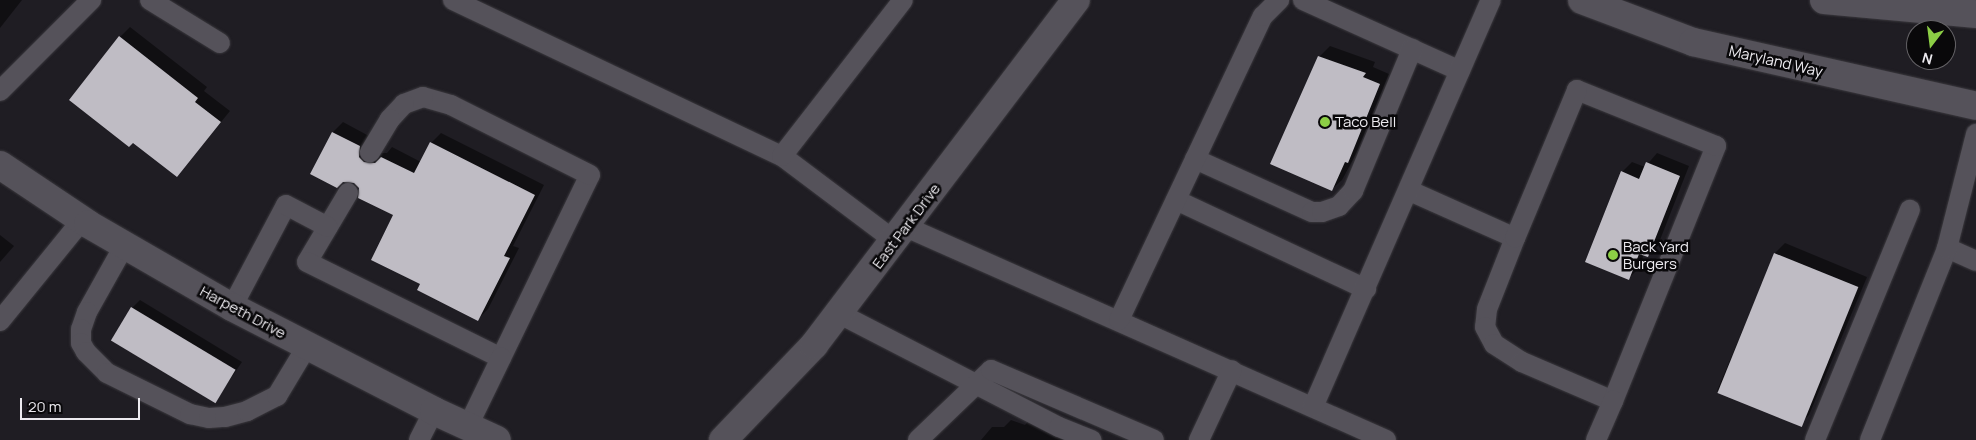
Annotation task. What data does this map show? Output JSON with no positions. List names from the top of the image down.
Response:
{
  "streets": {
    "street": ["Maryland Way", "East Park Drive", "Harpeth Drive"]
  },
  "places": ["Taco Bell", "Back Yard Burgers"],
  "scale_bar": "20 m",
  "north": "bottom"
}
